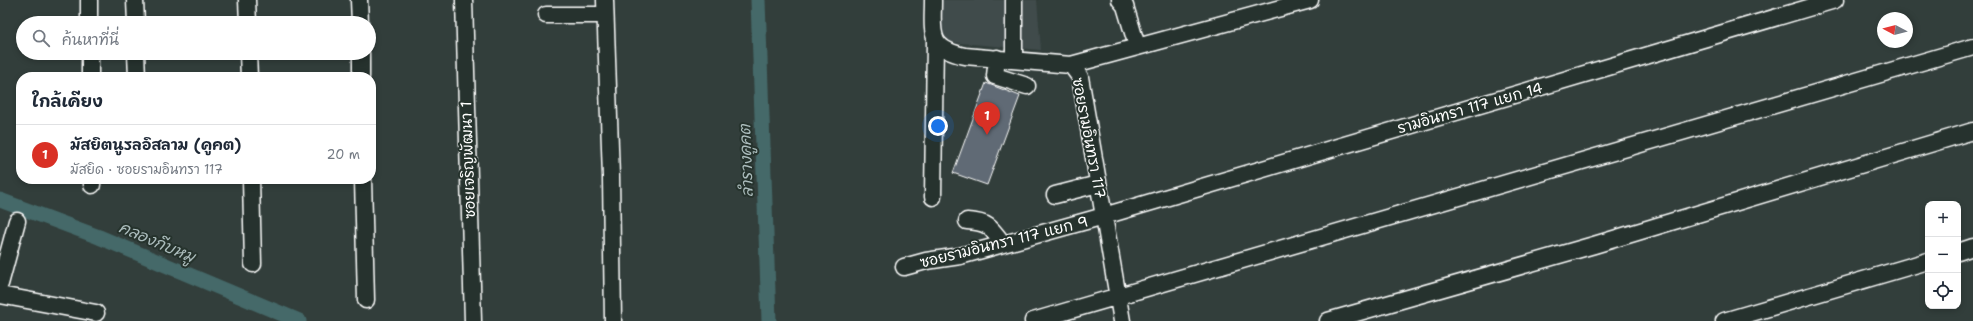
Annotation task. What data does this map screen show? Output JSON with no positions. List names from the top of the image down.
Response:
{
  "streets": {
    "street": [
      "รามอินทรา 117 แยก 14",
      "ซอยรามอินทรา 117",
      "ซอยเจริญพัฒนา 1",
      "ซอยรามอินทรา 117 แยก 9"
    ]
  },
  "crossings": [
    ["รามอินทรา 117 แยก 14", "ซอยรามอินทรา 117"],
    ["รามอินทรา 117 แยก 14", "ซอยรามอินทรา 117 แยก 9"],
    ["ซอยรามอินทรา 117", "ซอยรามอินทรา 117 แยก 9"]
  ],
  "water": ["ลำรางคูคต", "คลองกีบหมู"],
  "north": "left",
  "page": {
    "search": "ค้นหาที่นี่",
    "heading": "ใกล้เคียง",
    "pins": "1",
    "list": [
      {
        "mark": "1",
        "name": "มัสยิตนูรลอิสลาม (คูคต)",
        "note": "มัสยิด · ซอยรามอินทรา 117",
        "value": "20 m"
      }
    ],
    "map_buttons": ["+", "−"]
  }
}
